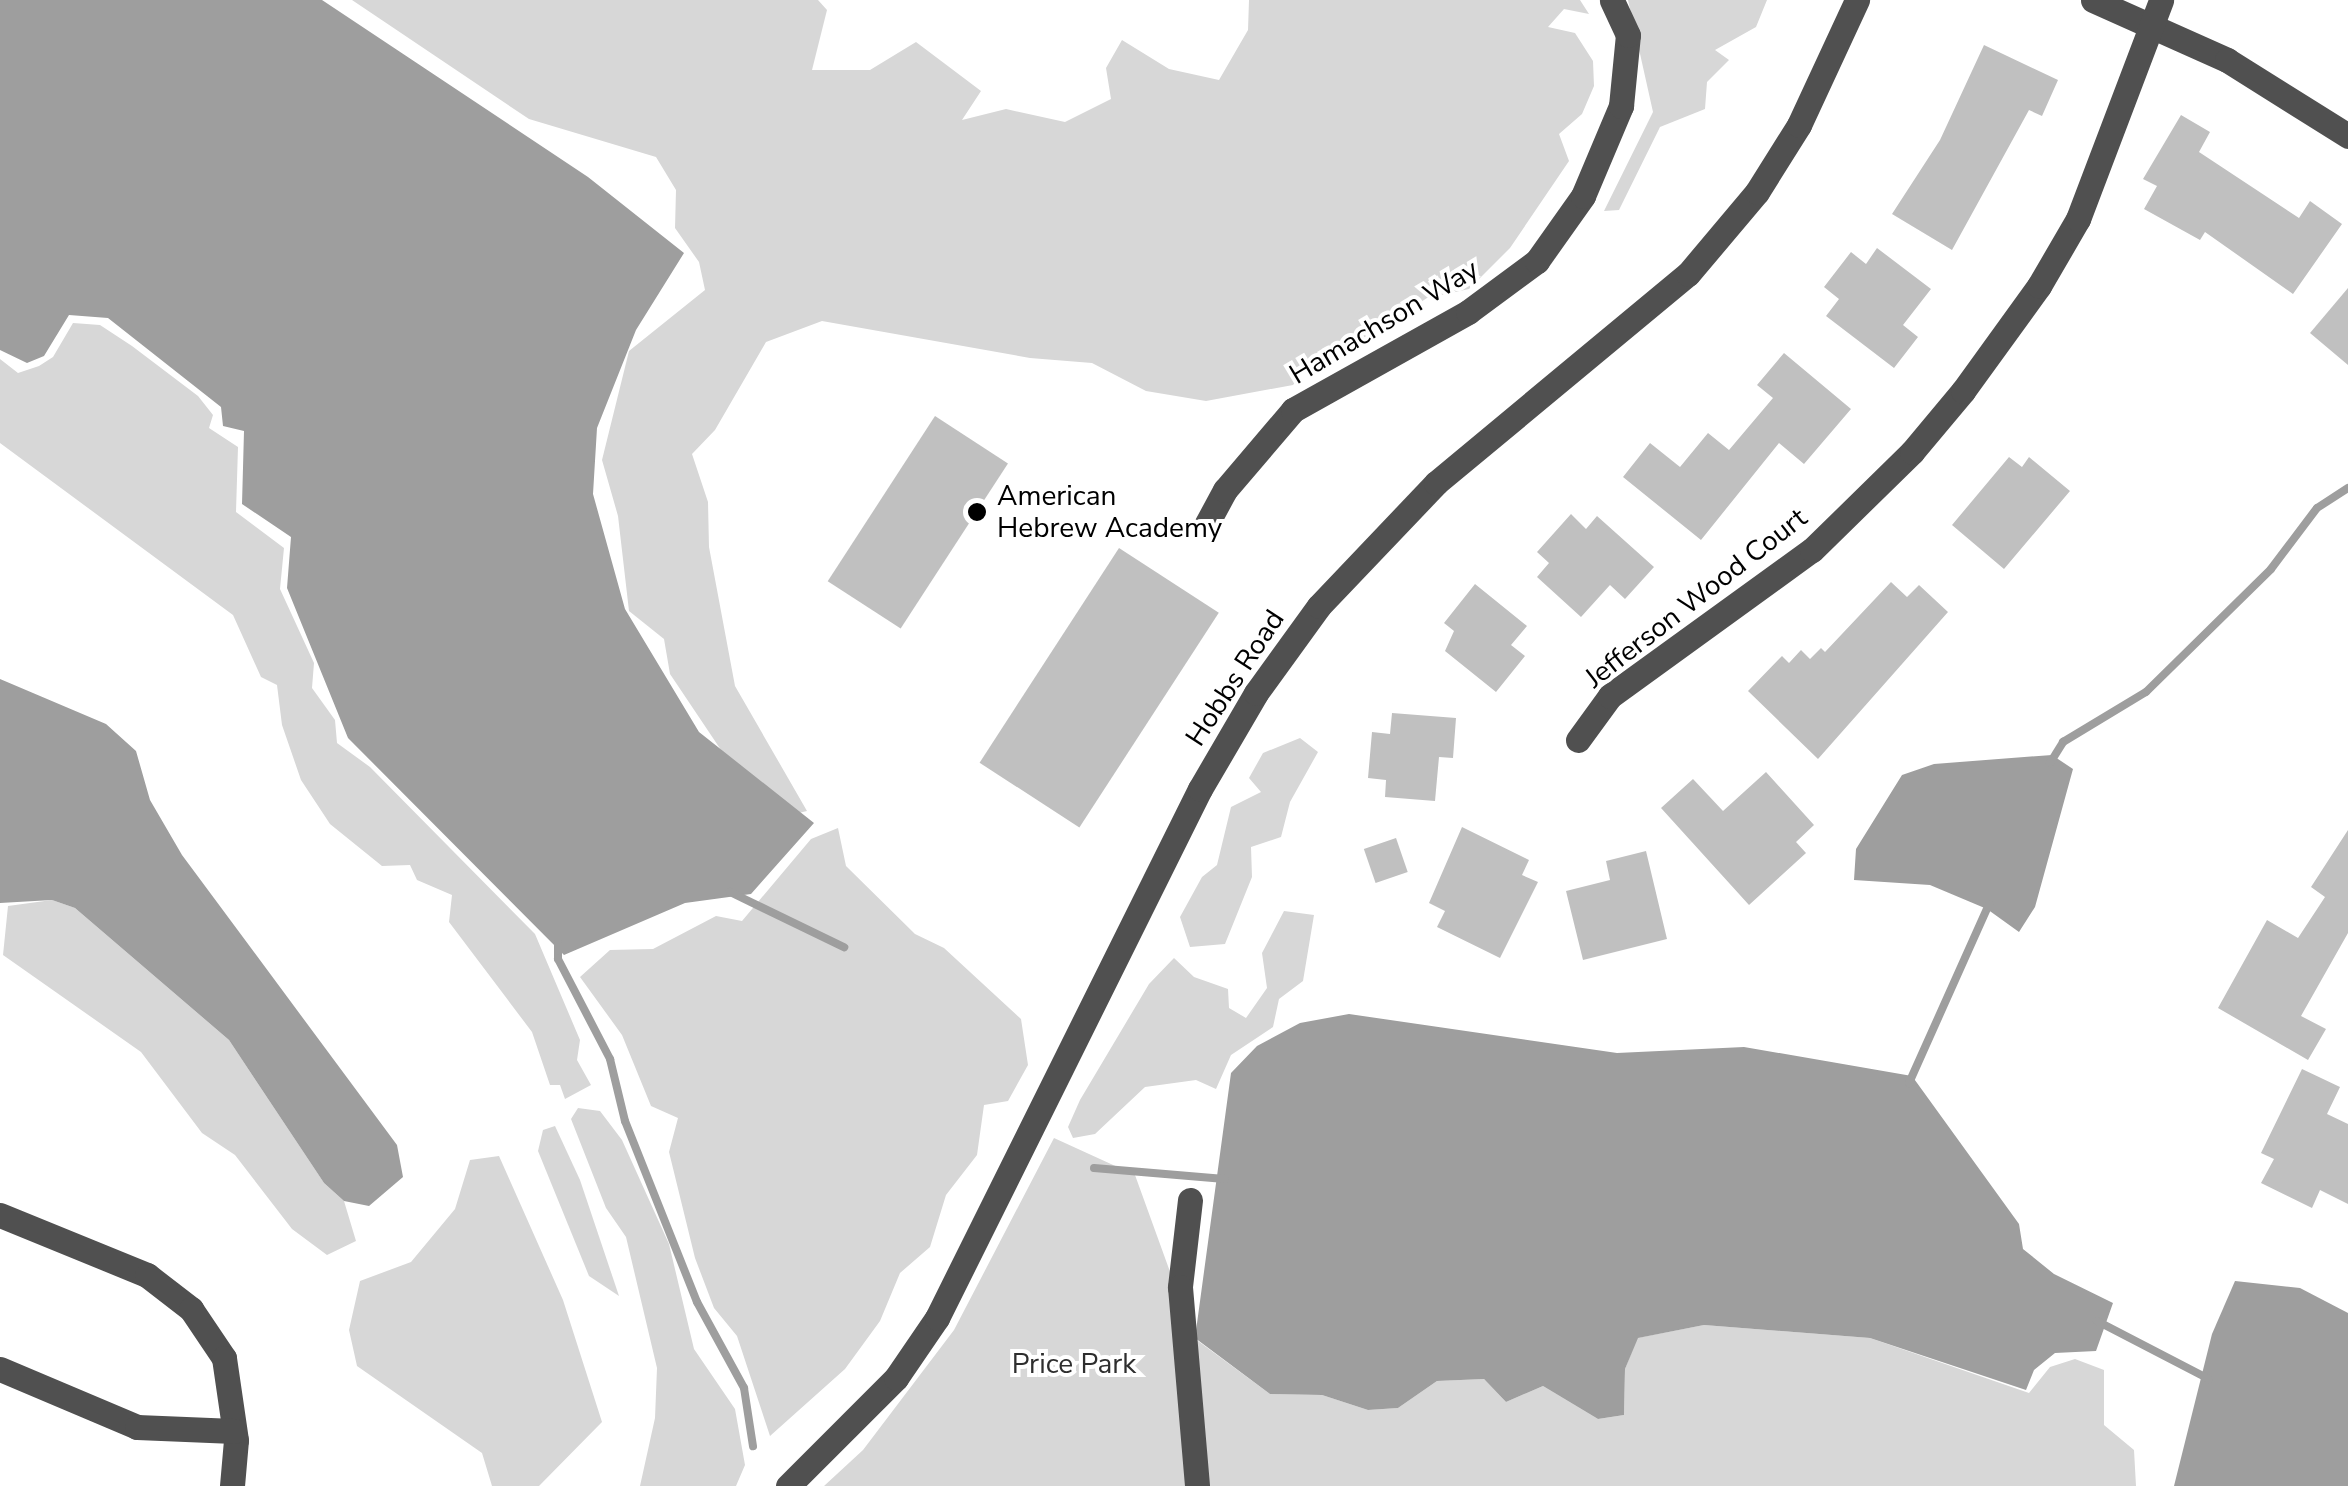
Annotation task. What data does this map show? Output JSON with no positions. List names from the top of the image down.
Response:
{
  "streets": {
    "street": ["Hamachson Way", "Jefferson Wood Court", "Hobbs Road"]
  },
  "parks": ["Price Park"],
  "places": ["American Hebrew Academy"]
}
